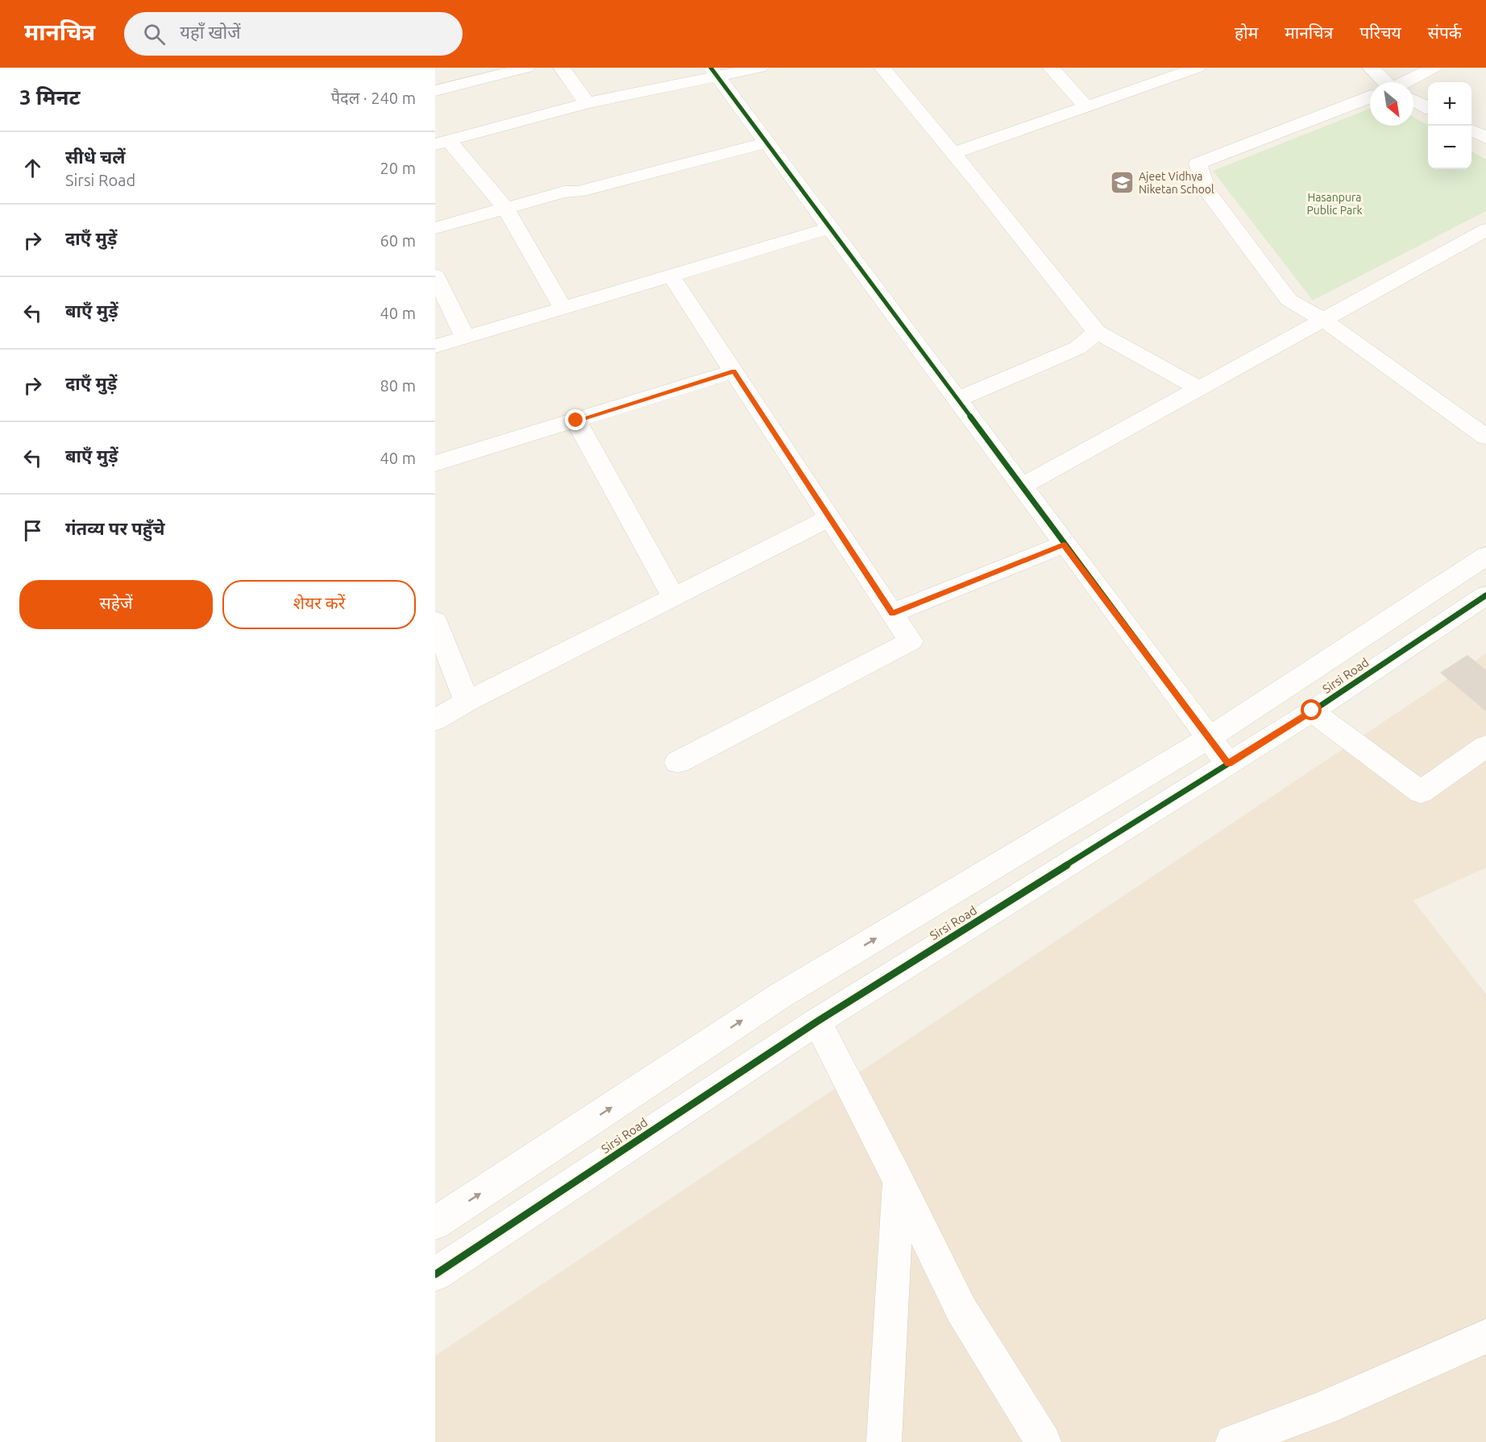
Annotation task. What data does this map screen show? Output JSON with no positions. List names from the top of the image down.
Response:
{
  "streets": {
    "street": ["Sirsi Road"]
  },
  "parks": ["Hasanpura Public Park"],
  "places": {
    "school or university": ["Ajeet Vidhya Niketan School"]
  },
  "north": "bottom right",
  "page": {
    "header": "मानचित्र",
    "search": "यहाँ खोजें",
    "nav": [
      "होम",
      "मानचित्र",
      "परिचय",
      "संपर्क"
    ],
    "heading": ["3 मिनट", "पैदल · 240 m"],
    "map_buttons": ["+", "−"],
    "list": [
      ["सीधे चलें", "Sirsi Road", "20 m"],
      ["दाएँ मुड़ें", "60 m"],
      ["बाएँ मुड़ें", "40 m"],
      ["दाएँ मुड़ें", "80 m"],
      ["बाएँ मुड़ें", "40 m"],
      "गंतव्य पर पहुँचे"
    ],
    "buttons": ["सहेजें", "शेयर करें"]
  }
}
